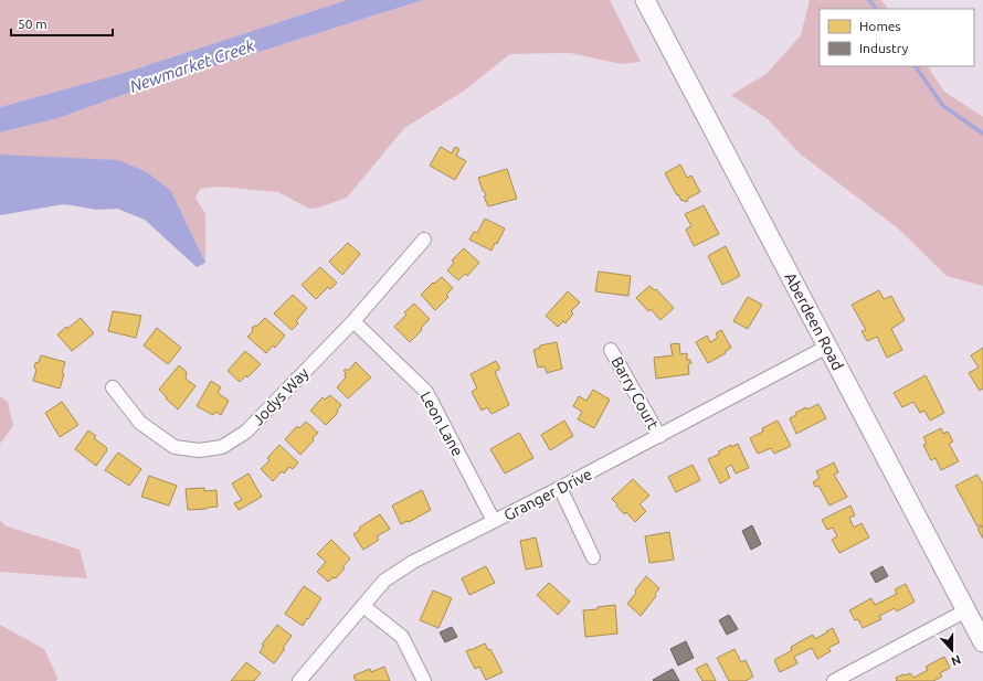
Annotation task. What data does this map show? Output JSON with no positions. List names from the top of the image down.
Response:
{
  "streets": {
    "main road": ["Aberdeen Road"],
    "street": [
      "Barry Court",
      "Jodys Way",
      "Leon Lane",
      "Granger Drive"
    ]
  },
  "crossings": [
    ["Aberdeen Road", "Granger Drive"],
    ["Barry Court", "Granger Drive"],
    ["Jodys Way", "Leon Lane"],
    ["Leon Lane", "Granger Drive"]
  ],
  "water": ["Newmarket Creek"],
  "legend": ["Homes", "Industry"],
  "scale_bar": "50 m",
  "north": "bottom"
}
